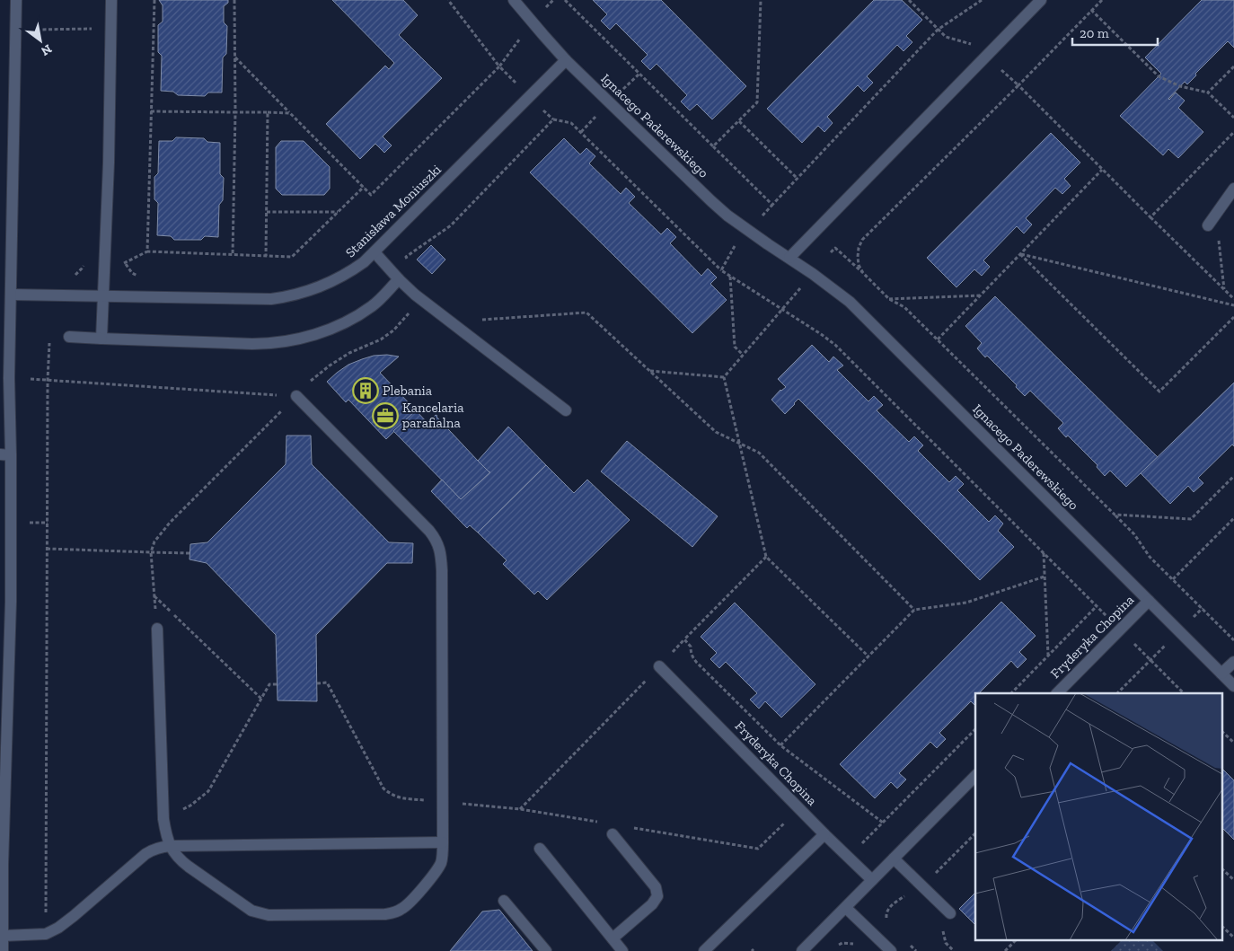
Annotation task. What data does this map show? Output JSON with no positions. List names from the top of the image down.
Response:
{
  "streets": {
    "street": ["Ignacego Paderewskiego", "Stanisława Moniuszki", "Fryderyka Chopina"]
  },
  "crossings": [
    ["Ignacego Paderewskiego", "Stanisława Moniuszki"],
    ["Ignacego Paderewskiego", "Fryderyka Chopina"]
  ],
  "places": {
    "building": ["Plebania"],
    "office": ["Kancelaria parafialna"]
  },
  "scale_bar": "20 m",
  "north": "bottom right"
}
